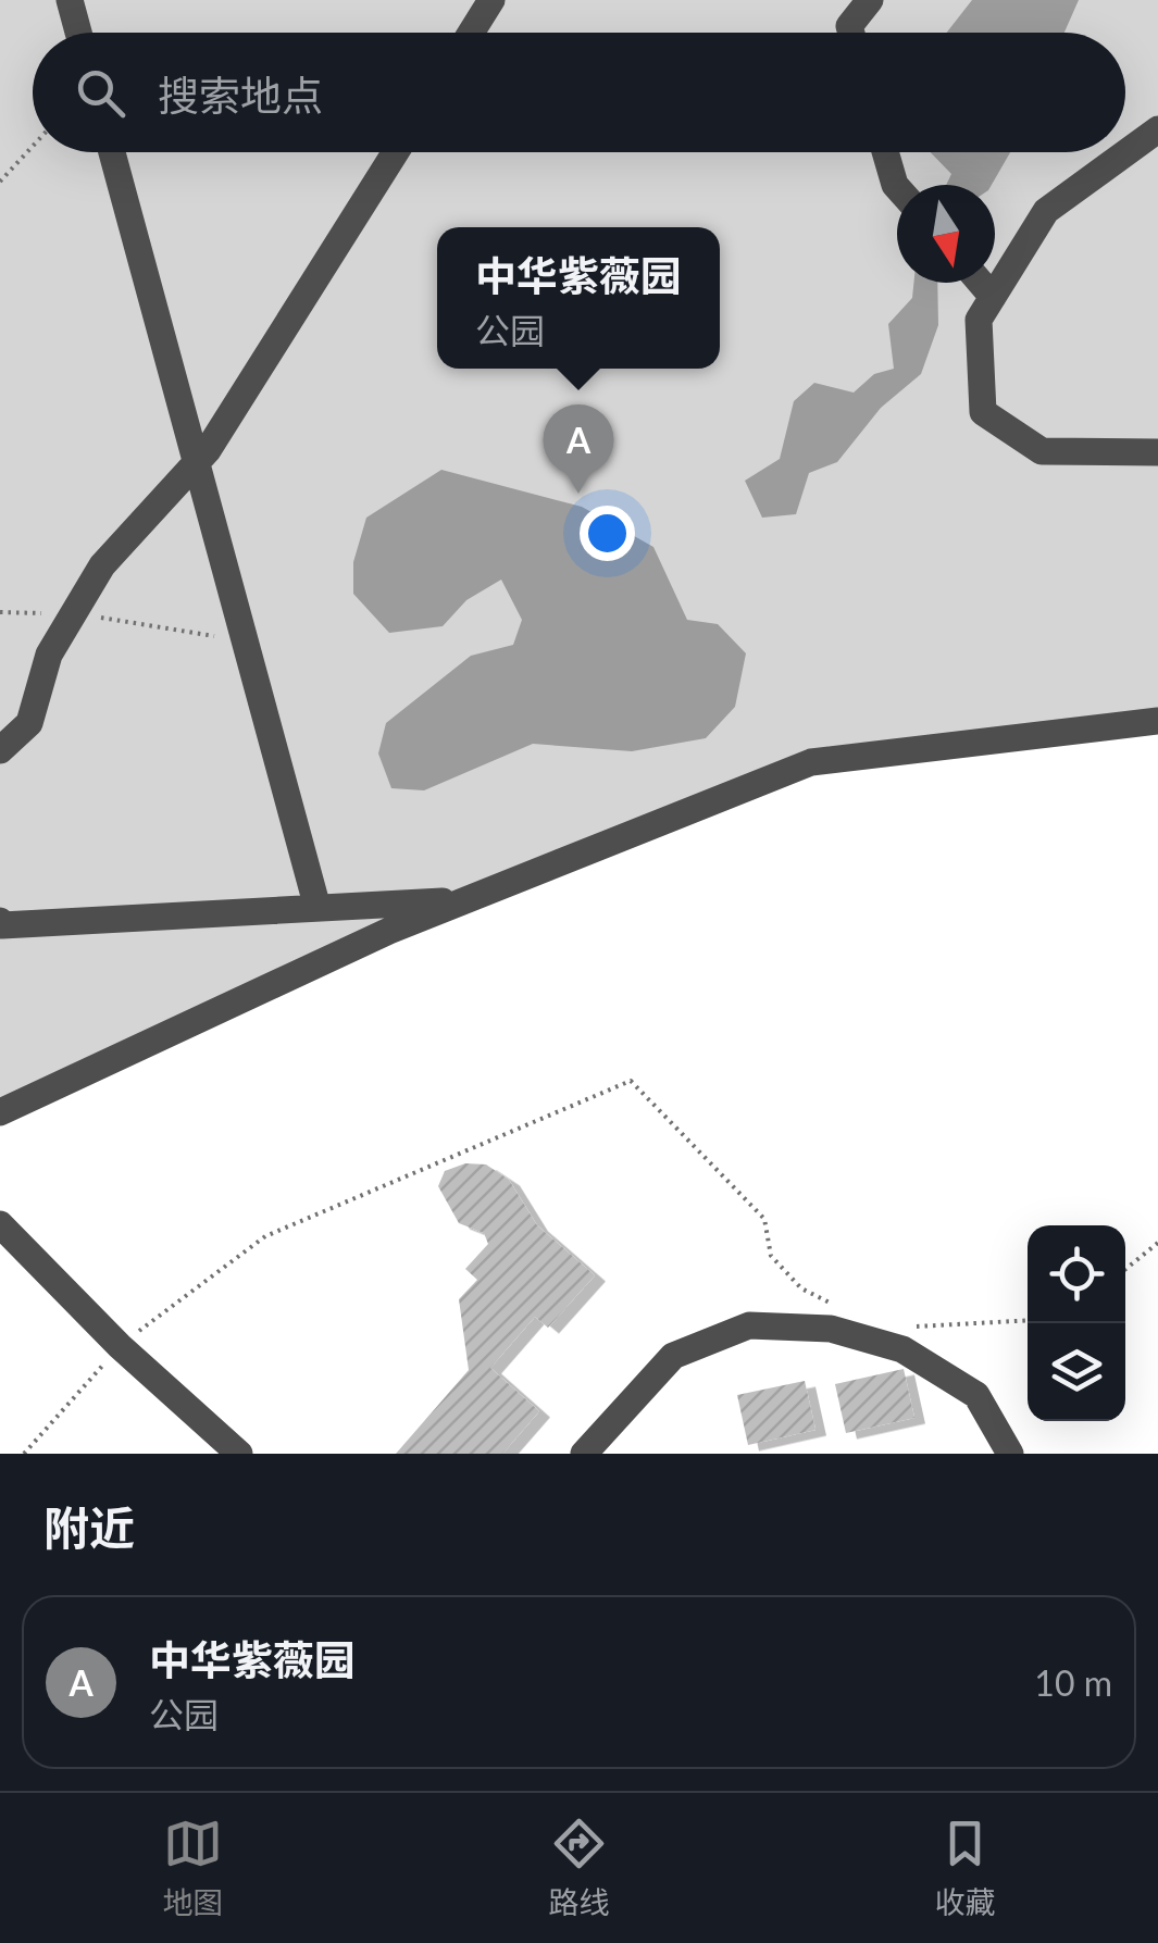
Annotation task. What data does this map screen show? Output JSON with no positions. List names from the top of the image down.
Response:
{
  "north": "bottom",
  "page": {
    "search": "搜索地点",
    "popup": ["中华紫薇园", "公园"],
    "pins": "A",
    "heading": "附近",
    "list": [
      {
        "mark": "A",
        "name": "中华紫薇园",
        "note": "公园",
        "value": "10 m"
      }
    ],
    "nav": ["地图", "路线", "收藏"]
  }
}
